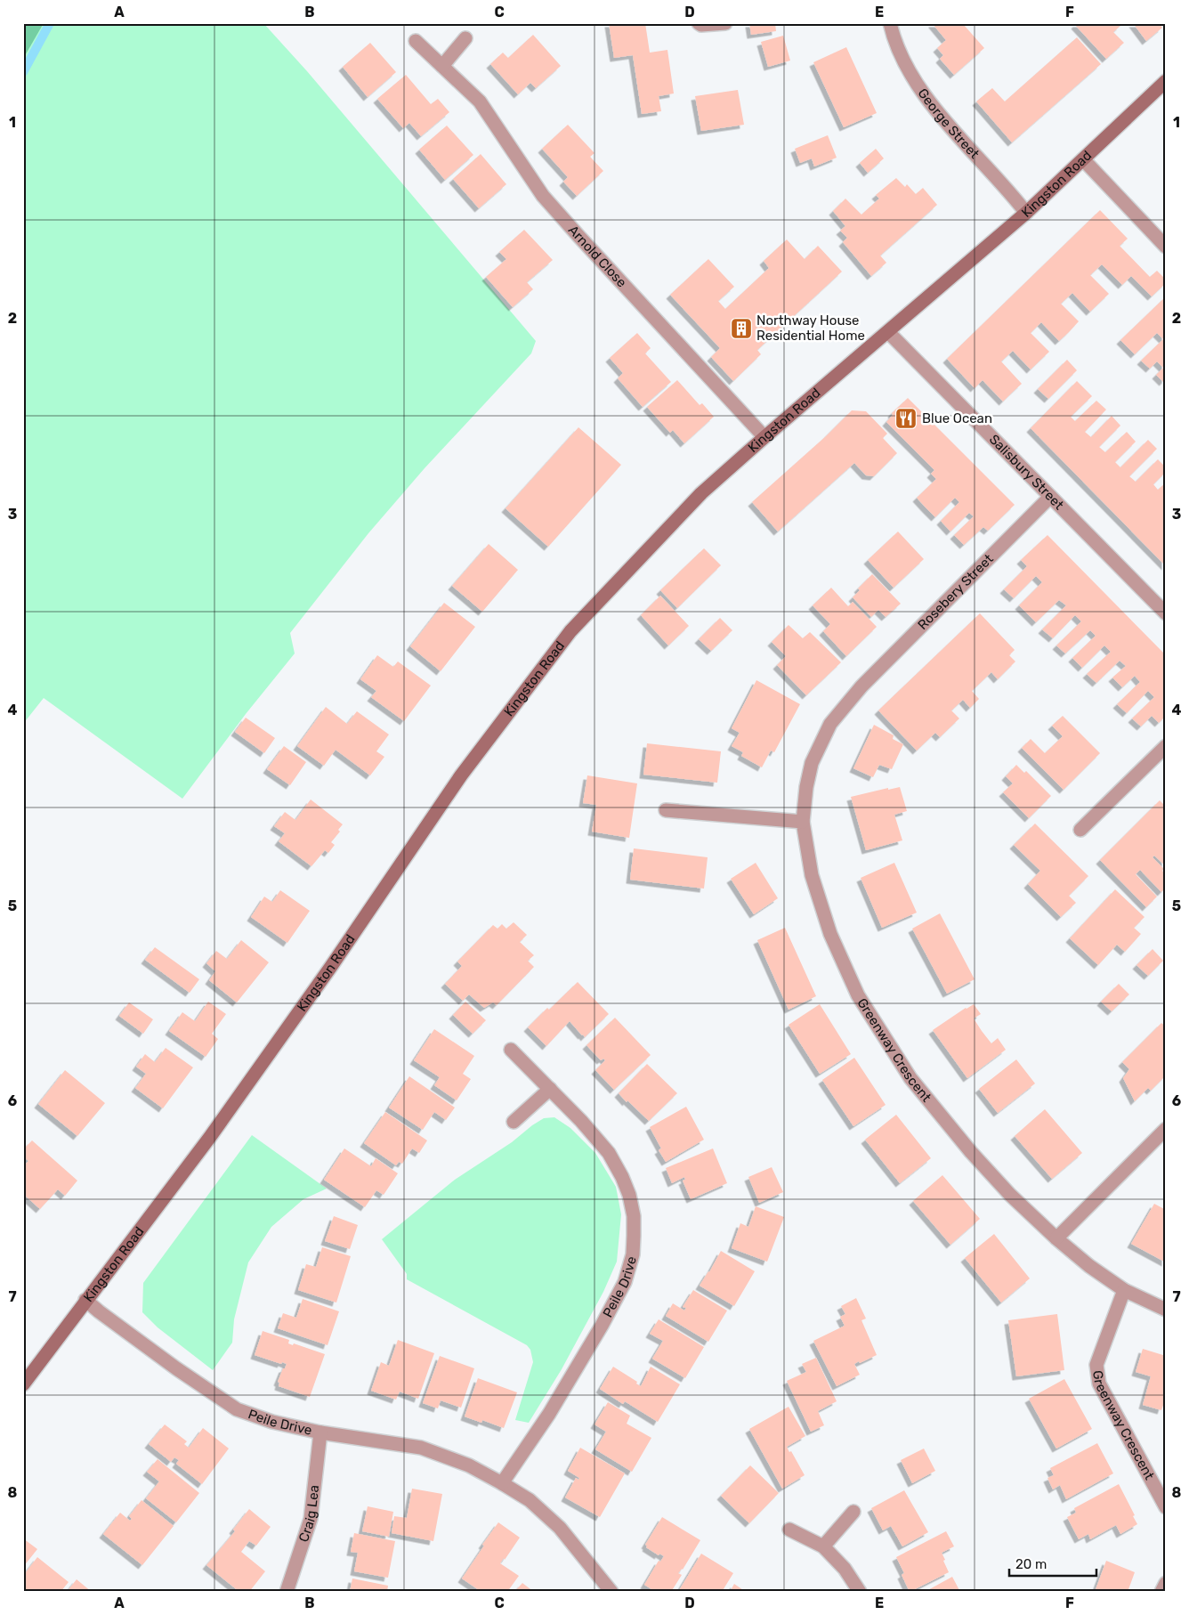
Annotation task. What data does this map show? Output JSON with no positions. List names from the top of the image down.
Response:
{
  "streets": {
    "street": [
      "George Street",
      "Kingston Road",
      "Arnold Close",
      "Salisbury Street",
      "Rosebery Street",
      "Greenway Crescent",
      "Peile Drive",
      "Craig Lea"
    ]
  },
  "crossings": [
    ["George Street", "Kingston Road"],
    ["Kingston Road", "Arnold Close"],
    ["Kingston Road", "Salisbury Street"],
    ["Kingston Road", "Peile Drive"],
    ["Salisbury Street", "Rosebery Street"],
    ["Rosebery Street", "Greenway Crescent"],
    ["Peile Drive", "Craig Lea"]
  ],
  "places": {
    "building": ["Northway House Residential Home"],
    "restaurant": ["Blue Ocean"]
  },
  "scale_bar": "20 m",
  "grid": {
    "columns": [
      "A",
      "B",
      "C",
      "D",
      "E",
      "F"
    ],
    "rows": [
      "1",
      "2",
      "3",
      "4",
      "5",
      "6",
      "7",
      "8"
    ]
  }
}
